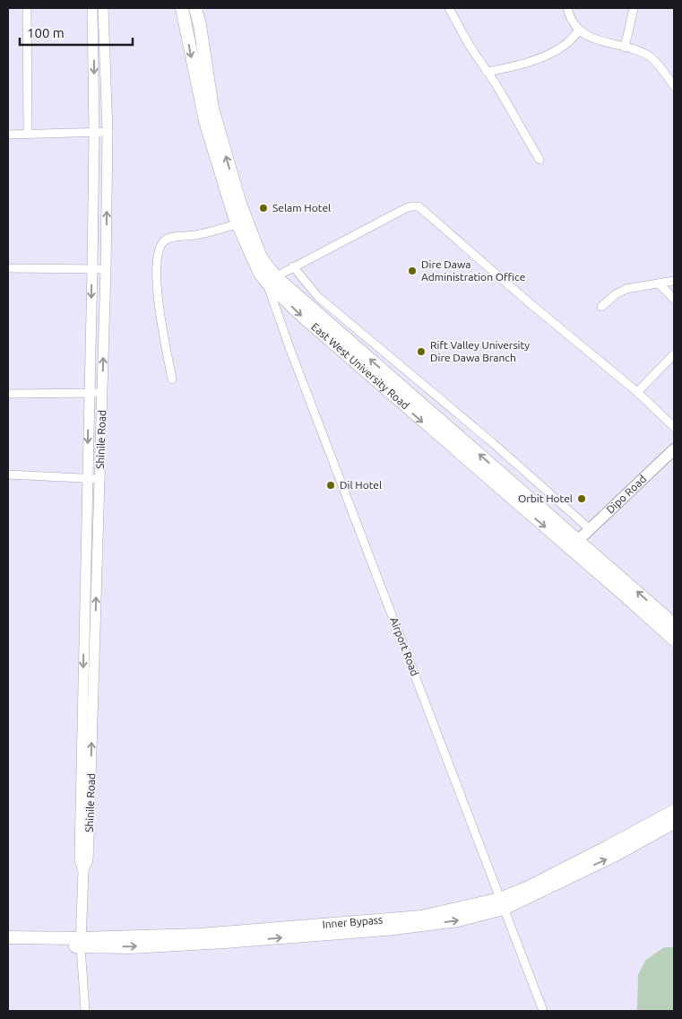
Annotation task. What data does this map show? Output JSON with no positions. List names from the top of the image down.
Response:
{
  "streets": {
    "main road": ["East West University Road", "Dipo Road", "Inner Bypass"],
    "street": ["Shinile Road", "Airport Road"]
  },
  "crossings": [
    ["East West University Road", "Dipo Road"],
    ["East West University Road", "Airport Road"],
    ["Shinile Road", "Inner Bypass"],
    ["Airport Road", "Inner Bypass"]
  ],
  "places": [
    "Selam Hotel",
    "Dire Dawa Administration Office",
    "Rift Valley University Dire Dawa Branch",
    "Dil Hotel",
    "Orbit Hotel"
  ],
  "scale_bar": "100 m"
}
